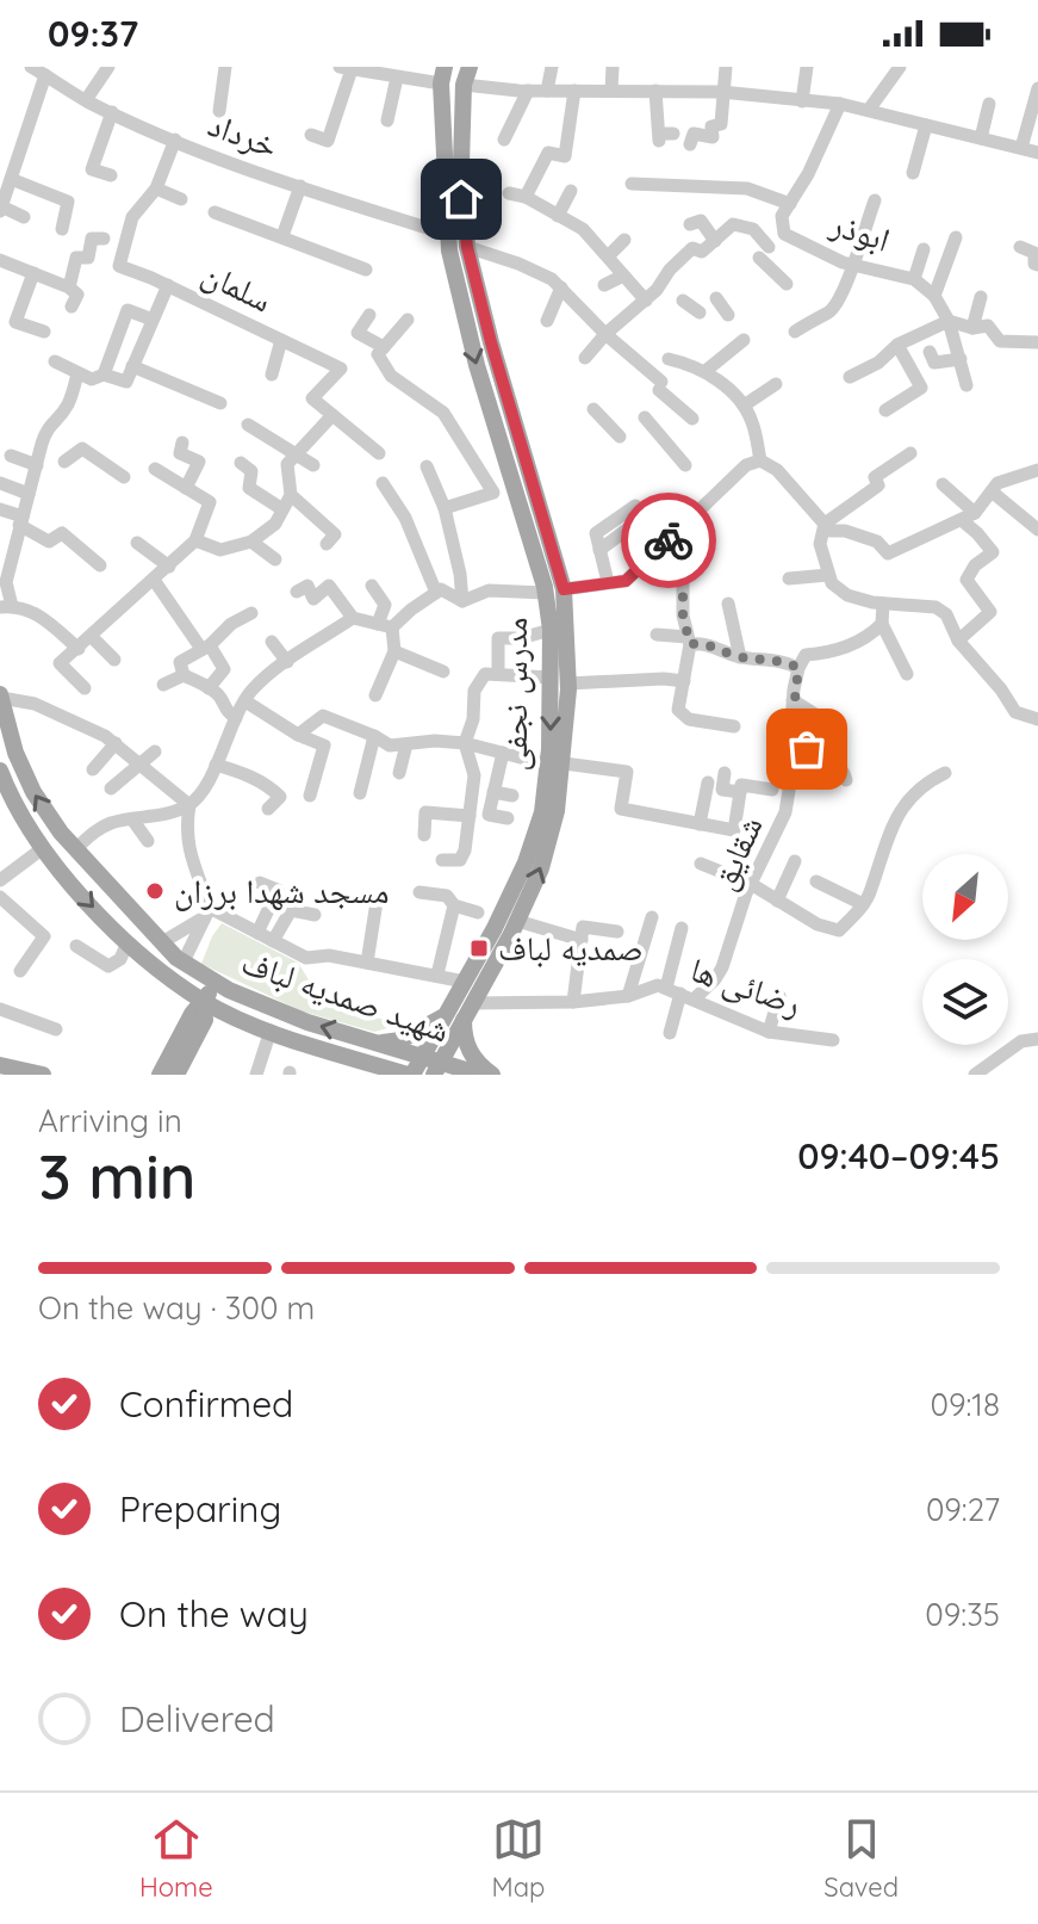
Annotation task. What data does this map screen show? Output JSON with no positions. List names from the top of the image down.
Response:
{
  "streets": {
    "main road": ["مدرس نجفی", "شهید صمدیه لباف"],
    "street": [
      "خرداد",
      "ابوذر",
      "سلمان",
      "شقایق",
      "رضائی ها"
    ]
  },
  "crossings": [
    ["خرداد", "سلمان"],
    ["خرداد", "مدرس نجفی"],
    ["مدرس نجفی", "رضائی ها"],
    ["مدرس نجفی", "شهید صمدیه لباف"],
    ["شقایق", "رضائی ها"]
  ],
  "places": {
    "other": ["مسجد شهدا برزان"],
    "transit": ["صمدیه لباف"]
  },
  "north": "bottom left",
  "page": {
    "status": "09:37",
    "heading": ["3 min", "Arriving in", "09:40–09:45"],
    "bar": "On the way · 300 m",
    "list": [
      ["Confirmed", "09:18"],
      ["Preparing", "09:27"],
      ["On the way", "09:35"],
      "Delivered"
    ],
    "tabs": ["Home", "Map", "Saved"]
  }
}
